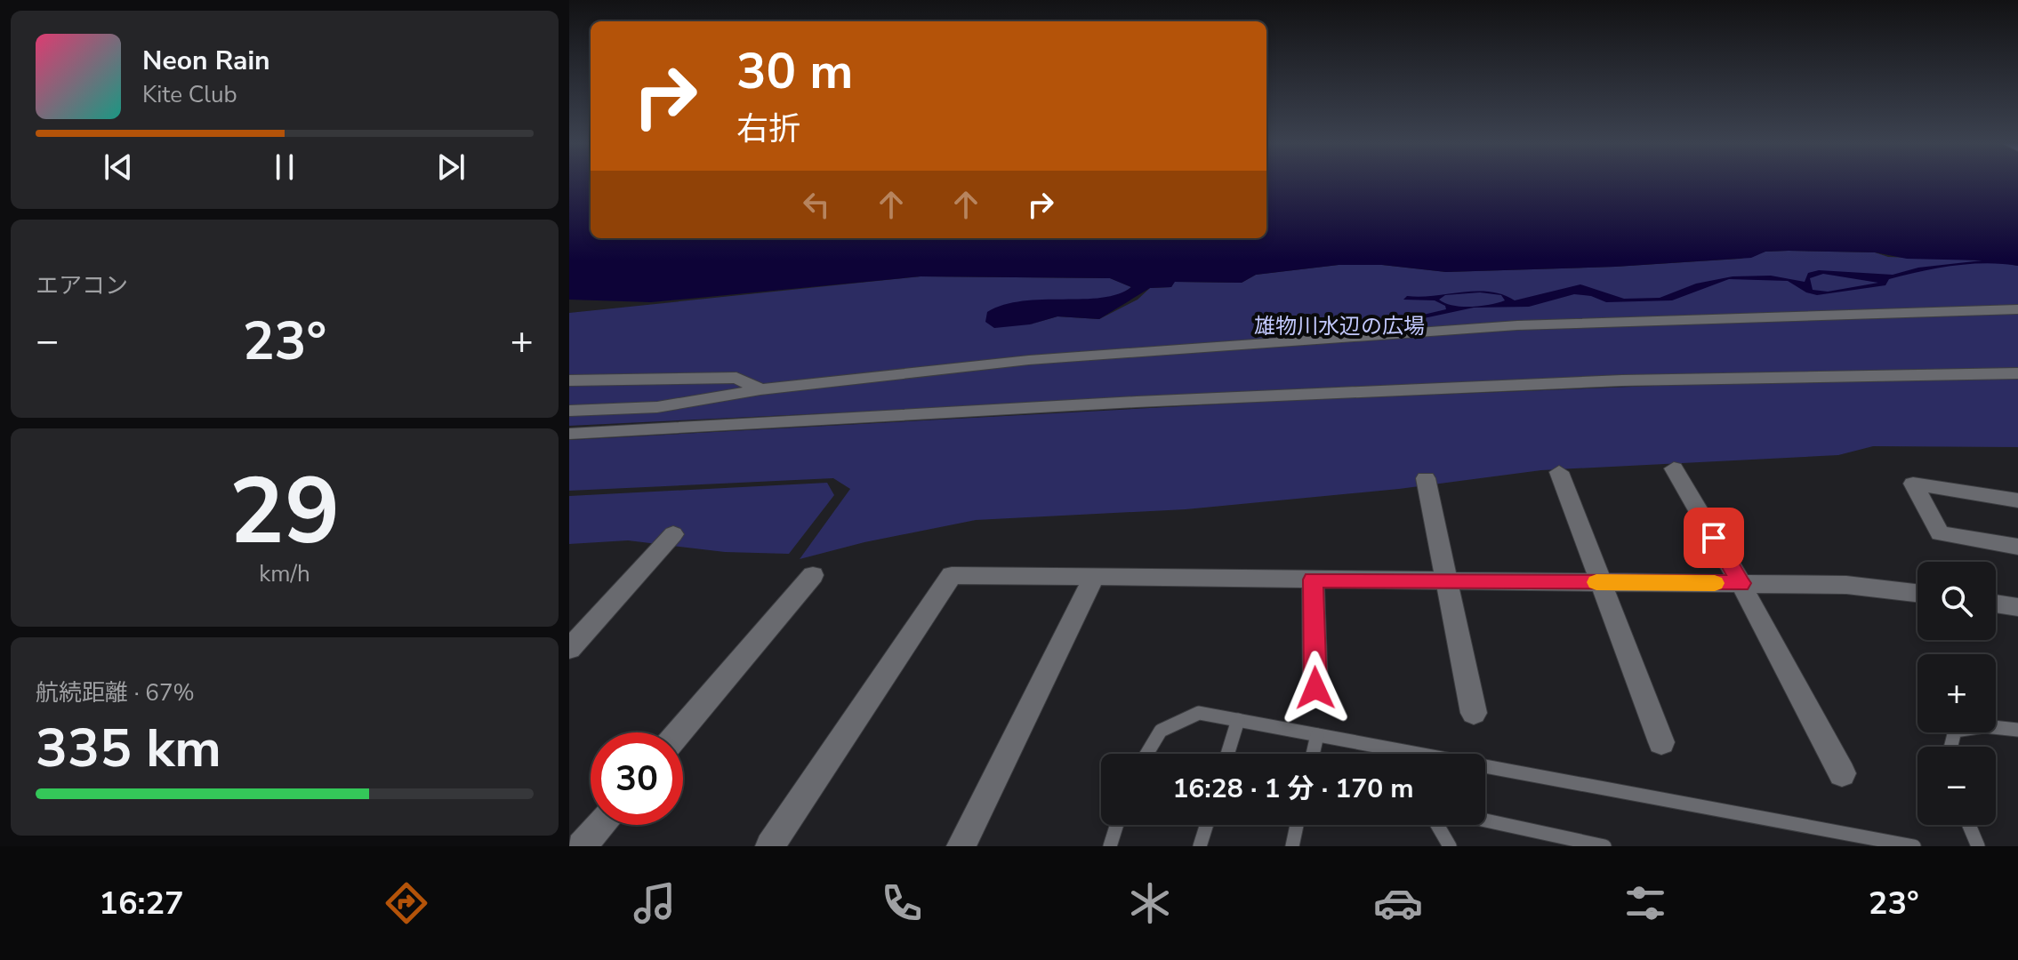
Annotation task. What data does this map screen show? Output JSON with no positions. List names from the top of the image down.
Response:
{
  "parks": ["雄物川水辺の広場"],
  "page": {
    "turn": ["30 m", "右折"],
    "song": ["Neon Rain", "Kite Club"],
    "tile": [
      "エアコン",
      ["29", "km/h"],
      ["航続距離 · 67%", "335 km"]
    ],
    "heat": ["−", "23°", "+"],
    "map_buttons": ["+", "−"],
    "limit": "30",
    "trip": "16:28 · 1 分 · 170 m",
    "tabs": ["16:27", "23°"]
  }
}
